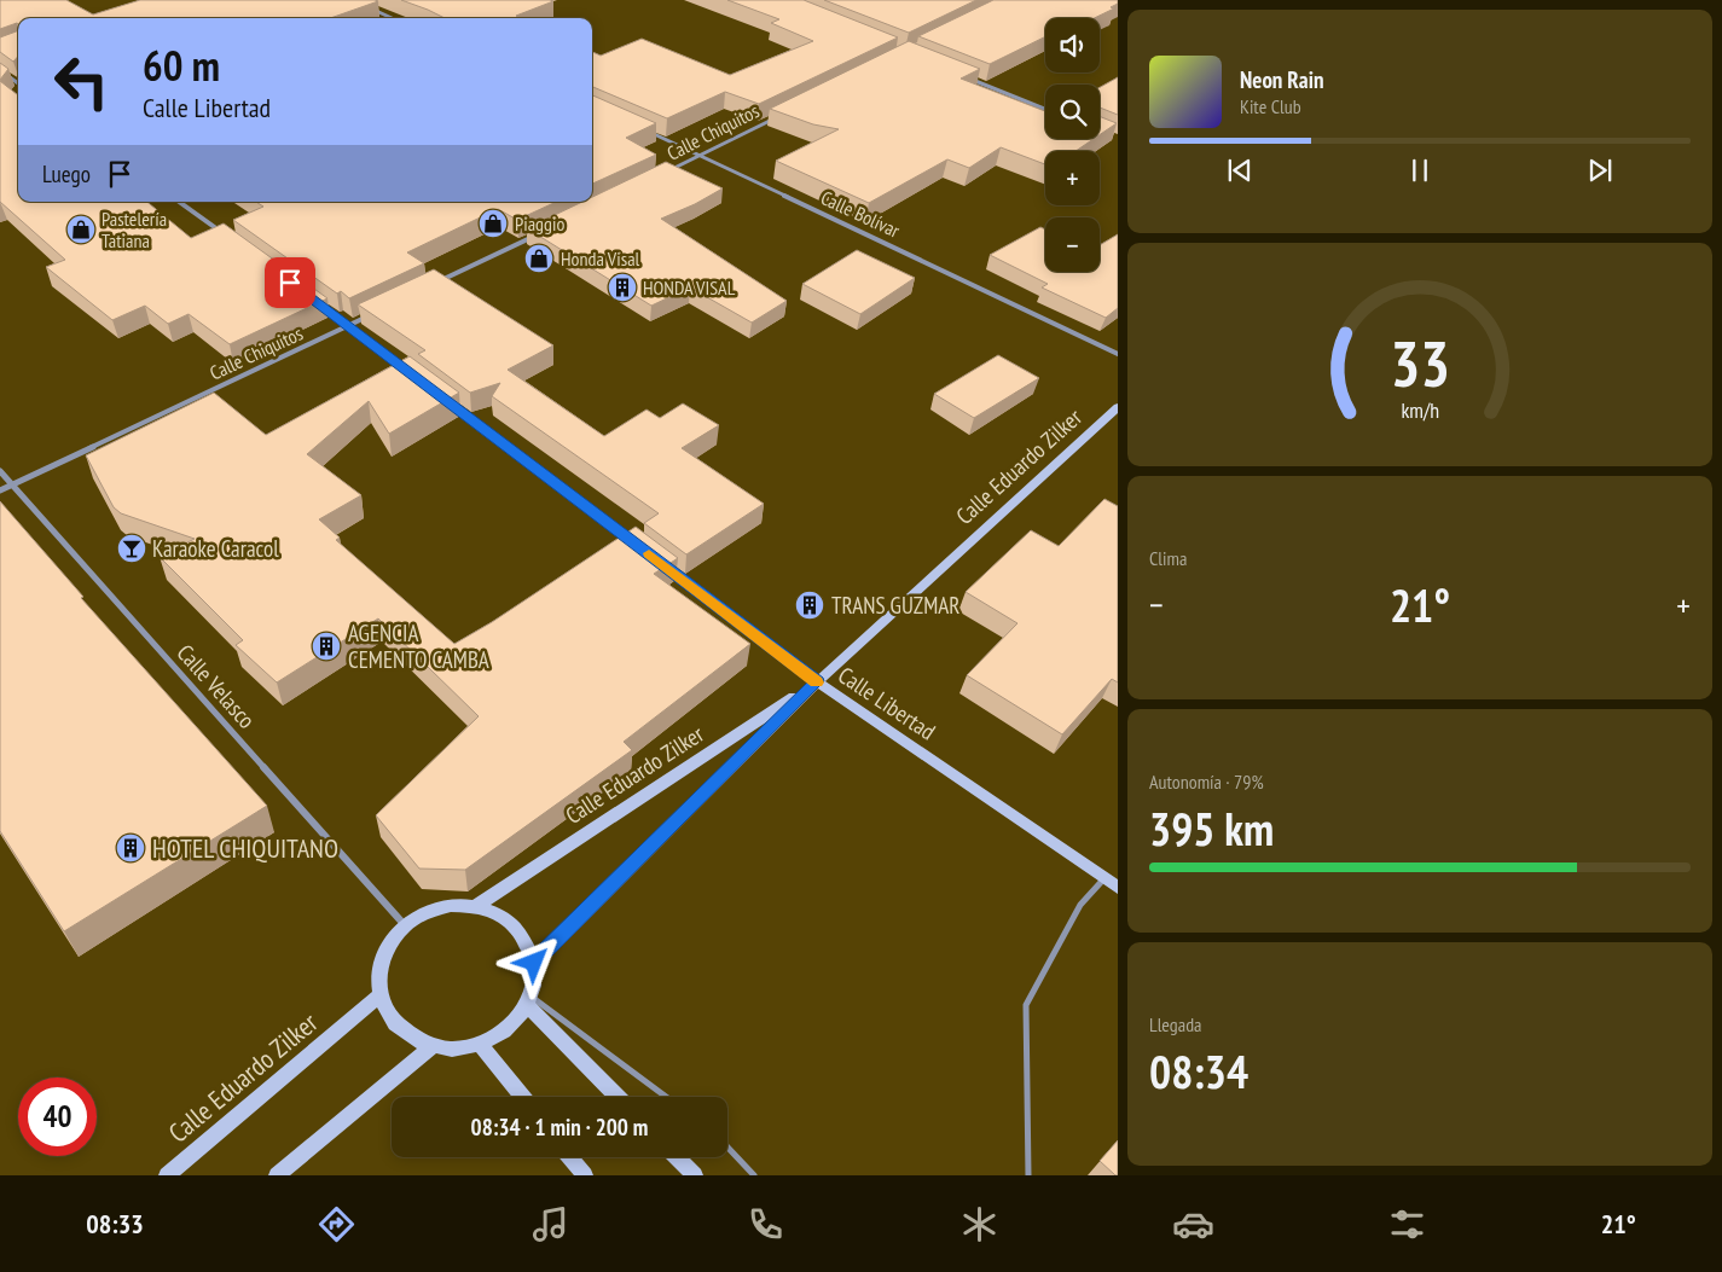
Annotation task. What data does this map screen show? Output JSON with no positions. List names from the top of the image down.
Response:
{
  "streets": {
    "street": [
      "Calle Chiquitos",
      "Calle Bolívar",
      "Calle Eduardo Zilker",
      "Calle Velasco",
      "Calle Libertad"
    ]
  },
  "crossings": [
    ["Calle Chiquitos", "Calle Bolívar"],
    ["Calle Chiquitos", "Calle Velasco"],
    ["Calle Eduardo Zilker", "Calle Velasco"],
    ["Calle Eduardo Zilker", "Calle Libertad"]
  ],
  "places": {
    "shop": ["Piaggio", "Pastelería Tatiana", "Honda Visal"],
    "building": [
      "HONDA VISAL",
      "TRANS GUZMAR",
      "AGENCIA CEMENTO CAMBA",
      "HOTEL CHIQUITANO"
    ],
    "bar": ["Karaoke Caracol"]
  },
  "page": {
    "map_buttons": ["+", "−"],
    "turn": ["60 m", "Calle Libertad"],
    "song": ["Neon Rain", "Kite Club"],
    "then": "Luego",
    "tile": [
      "Clima",
      ["Autonomía · 79%", "395 km"],
      ["Llegada", "08:34"]
    ],
    "heat": ["−", "21°", "+"],
    "limit": "40",
    "trip": "08:34 · 1 min · 200 m",
    "tabs": ["08:33", "21°"],
    "gauge": ["33", "km/h"]
  }
}
